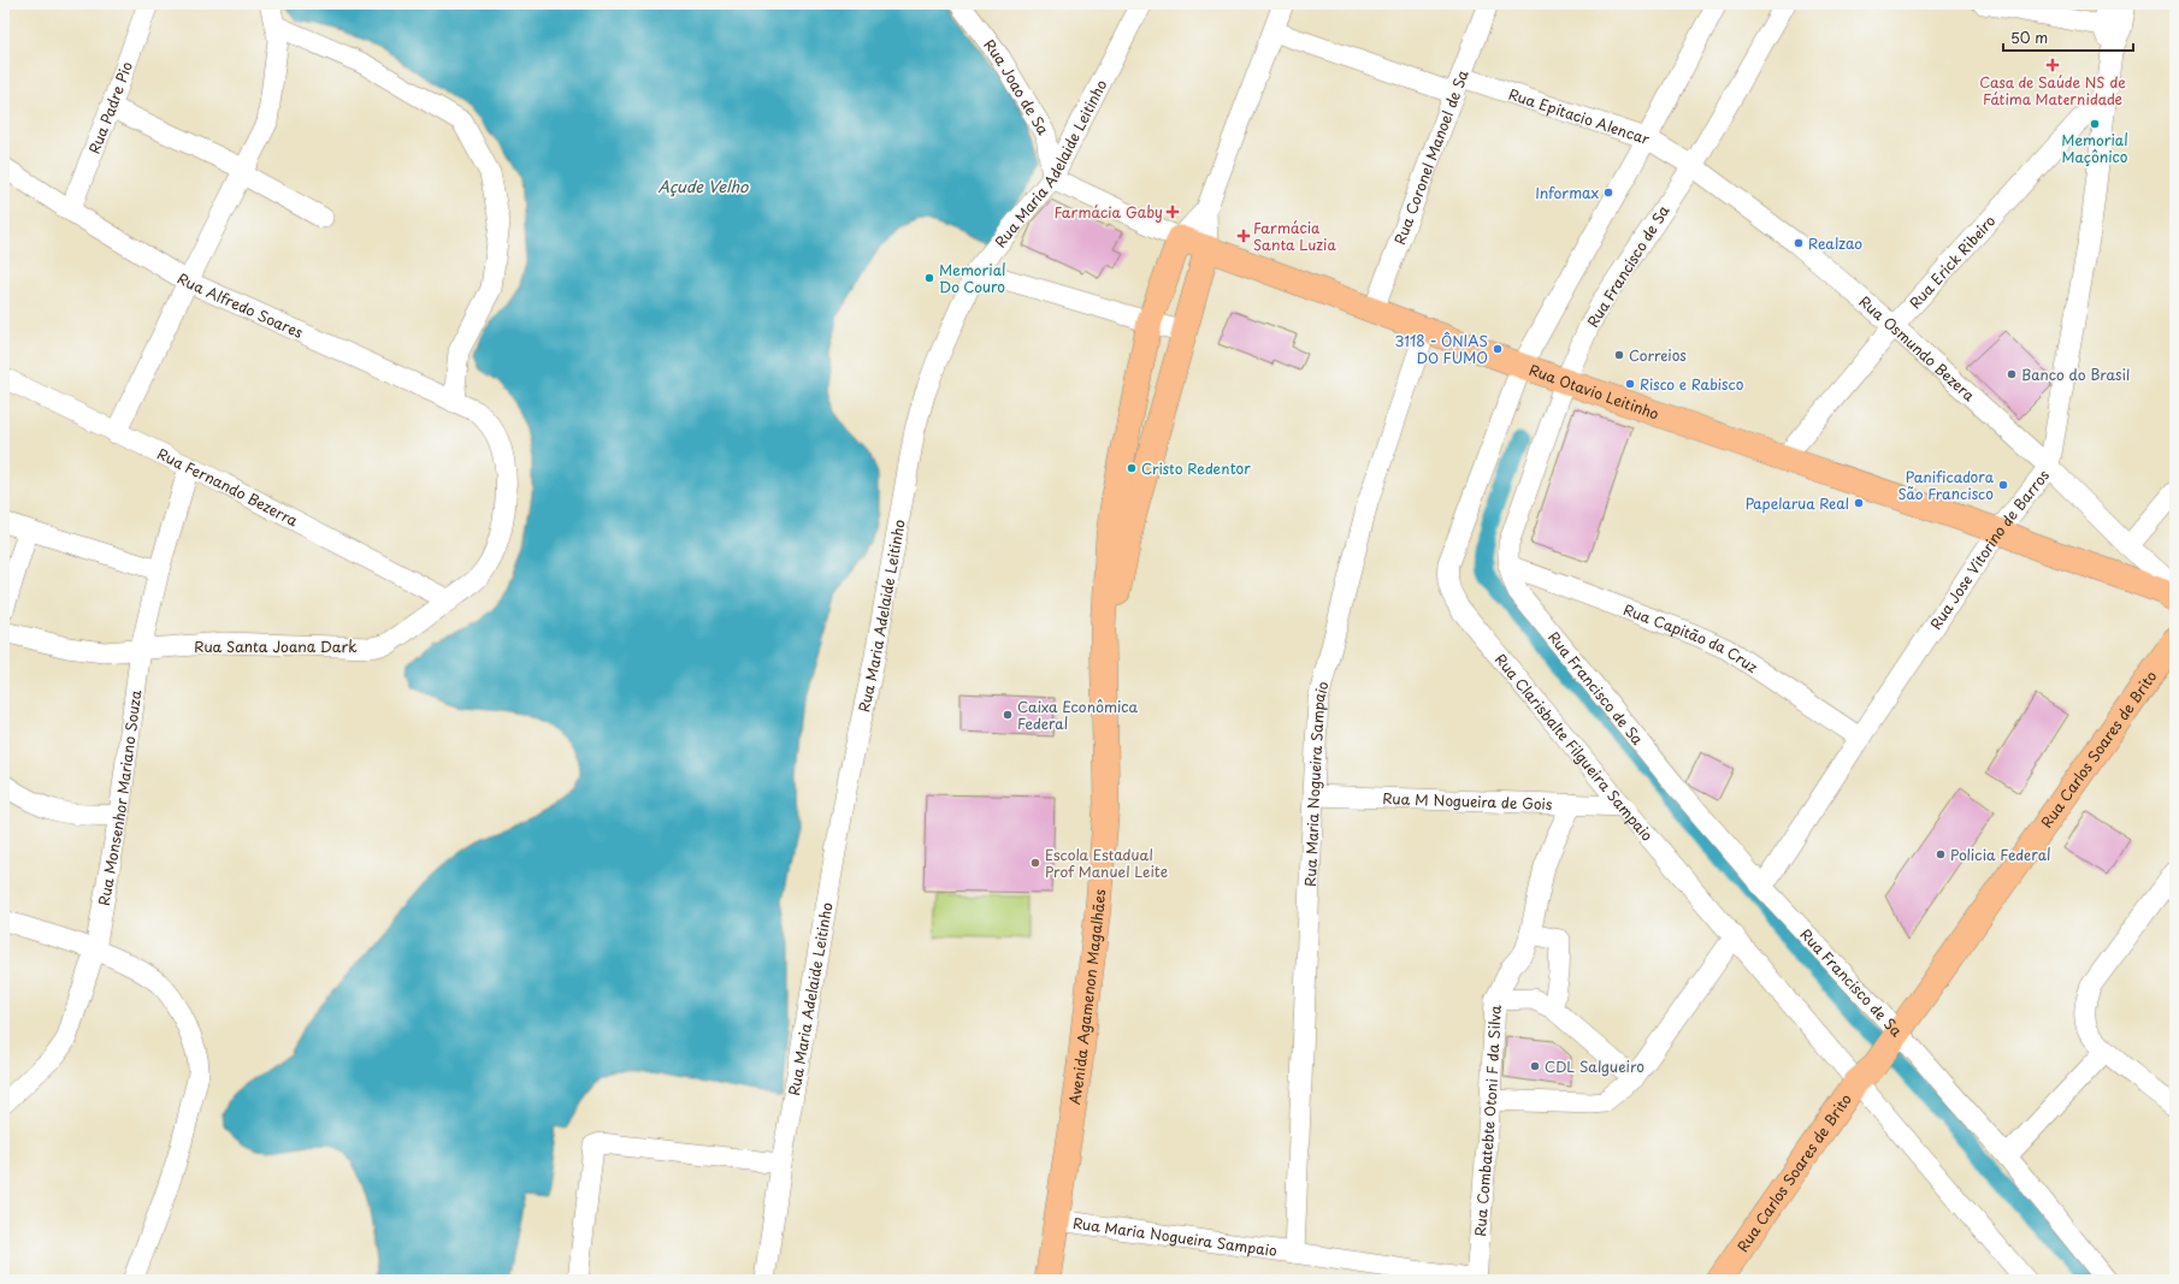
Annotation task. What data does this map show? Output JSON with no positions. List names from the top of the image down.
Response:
{
  "streets": {
    "main road": ["Rua Otavio Leitinho", "Rua Carlos Soares de Brito", "Avenida Agamenon Magalhães"],
    "street": [
      "Rua Joao de Sa",
      "Rua Padre Pio",
      "Rua Epitacio Alencar",
      "Rua Coronel Manoel de Sa",
      "Rua Maria Adelaide Leitinho",
      "Rua Erick Ribeiro",
      "Rua Francisco de Sa",
      "Rua Alfredo Soares",
      "Rua Osmundo Bezera",
      "Rua Fernando Bezerra",
      "Rua Jose Vitorino de Barros",
      "Rua Capitão da Cruz",
      "Rua Santa Joana Dark",
      "Rua Clarisbalte Filgueira Sampaio",
      "Rua Maria Nogueira Sampaio",
      "Rua Monsenhor Mariano Souza",
      "Rua M Nogueira de Gois",
      "Rua Combatebte Otoni F da Silva"
    ]
  },
  "crossings": [
    ["Rua Joao de Sa", "Rua Maria Adelaide Leitinho"],
    ["Rua Padre Pio", "Rua Alfredo Soares"],
    ["Rua Epitacio Alencar", "Rua Coronel Manoel de Sa"],
    ["Rua Epitacio Alencar", "Rua Francisco de Sa"],
    ["Rua Epitacio Alencar", "Rua Osmundo Bezera"],
    ["Rua Epitacio Alencar", "Rua Clarisbalte Filgueira Sampaio"],
    ["Rua Coronel Manoel de Sa", "Rua Otavio Leitinho"],
    ["Rua Erick Ribeiro", "Rua Osmundo Bezera"],
    ["Rua Erick Ribeiro", "Rua Otavio Leitinho"],
    ["Rua Erick Ribeiro", "Rua Jose Vitorino de Barros"],
    ["Rua Francisco de Sa", "Rua Osmundo Bezera"],
    ["Rua Francisco de Sa", "Rua Otavio Leitinho"],
    ["Rua Francisco de Sa", "Rua Jose Vitorino de Barros"],
    ["Rua Francisco de Sa", "Rua Capitão da Cruz"],
    ["Rua Francisco de Sa", "Rua Carlos Soares de Brito"],
    ["Rua Alfredo Soares", "Rua Santa Joana Dark"],
    ["Rua Osmundo Bezera", "Rua Otavio Leitinho"],
    ["Rua Osmundo Bezera", "Rua Jose Vitorino de Barros"],
    ["Rua Otavio Leitinho", "Rua Jose Vitorino de Barros"],
    ["Rua Otavio Leitinho", "Rua Clarisbalte Filgueira Sampaio"],
    ["Rua Otavio Leitinho", "Rua Maria Nogueira Sampaio"],
    ["Rua Otavio Leitinho", "Avenida Agamenon Magalhães"],
    ["Rua Fernando Bezerra", "Rua Santa Joana Dark"],
    ["Rua Fernando Bezerra", "Rua Monsenhor Mariano Souza"],
    ["Rua Jose Vitorino de Barros", "Rua Capitão da Cruz"],
    ["Rua Santa Joana Dark", "Rua Monsenhor Mariano Souza"],
    ["Rua Clarisbalte Filgueira Sampaio", "Rua Carlos Soares de Brito"],
    ["Rua Clarisbalte Filgueira Sampaio", "Rua M Nogueira de Gois"],
    ["Rua Maria Nogueira Sampaio", "Rua M Nogueira de Gois"],
    ["Rua Maria Nogueira Sampaio", "Avenida Agamenon Magalhães"],
    ["Rua Maria Nogueira Sampaio", "Rua Combatebte Otoni F da Silva"],
    ["Rua M Nogueira de Gois", "Rua Combatebte Otoni F da Silva"]
  ],
  "water": ["Açude Velho"],
  "places": {
    "health": ["Casa de Saúde NS de Fátima Maternidade", "Farmácia Gaby", "Farmácia Santa Luzia"],
    "other": [
      "Memorial Maçônico",
      "Informax",
      "Realzao",
      "Memorial Do Couro",
      "3118 - ÔNIAS DO FUMO",
      "Correios",
      "Banco do Brasil",
      "Risco e Rabisco",
      "Cristo Redentor",
      "Panificadora São Francisco",
      "Papelarua Real",
      "Caixa Econômica Federal",
      "Policia Federal",
      "Escola Estadual Prof Manuel Leite",
      "CDL Salgueiro"
    ]
  },
  "scale_bar": "50 m"
}
